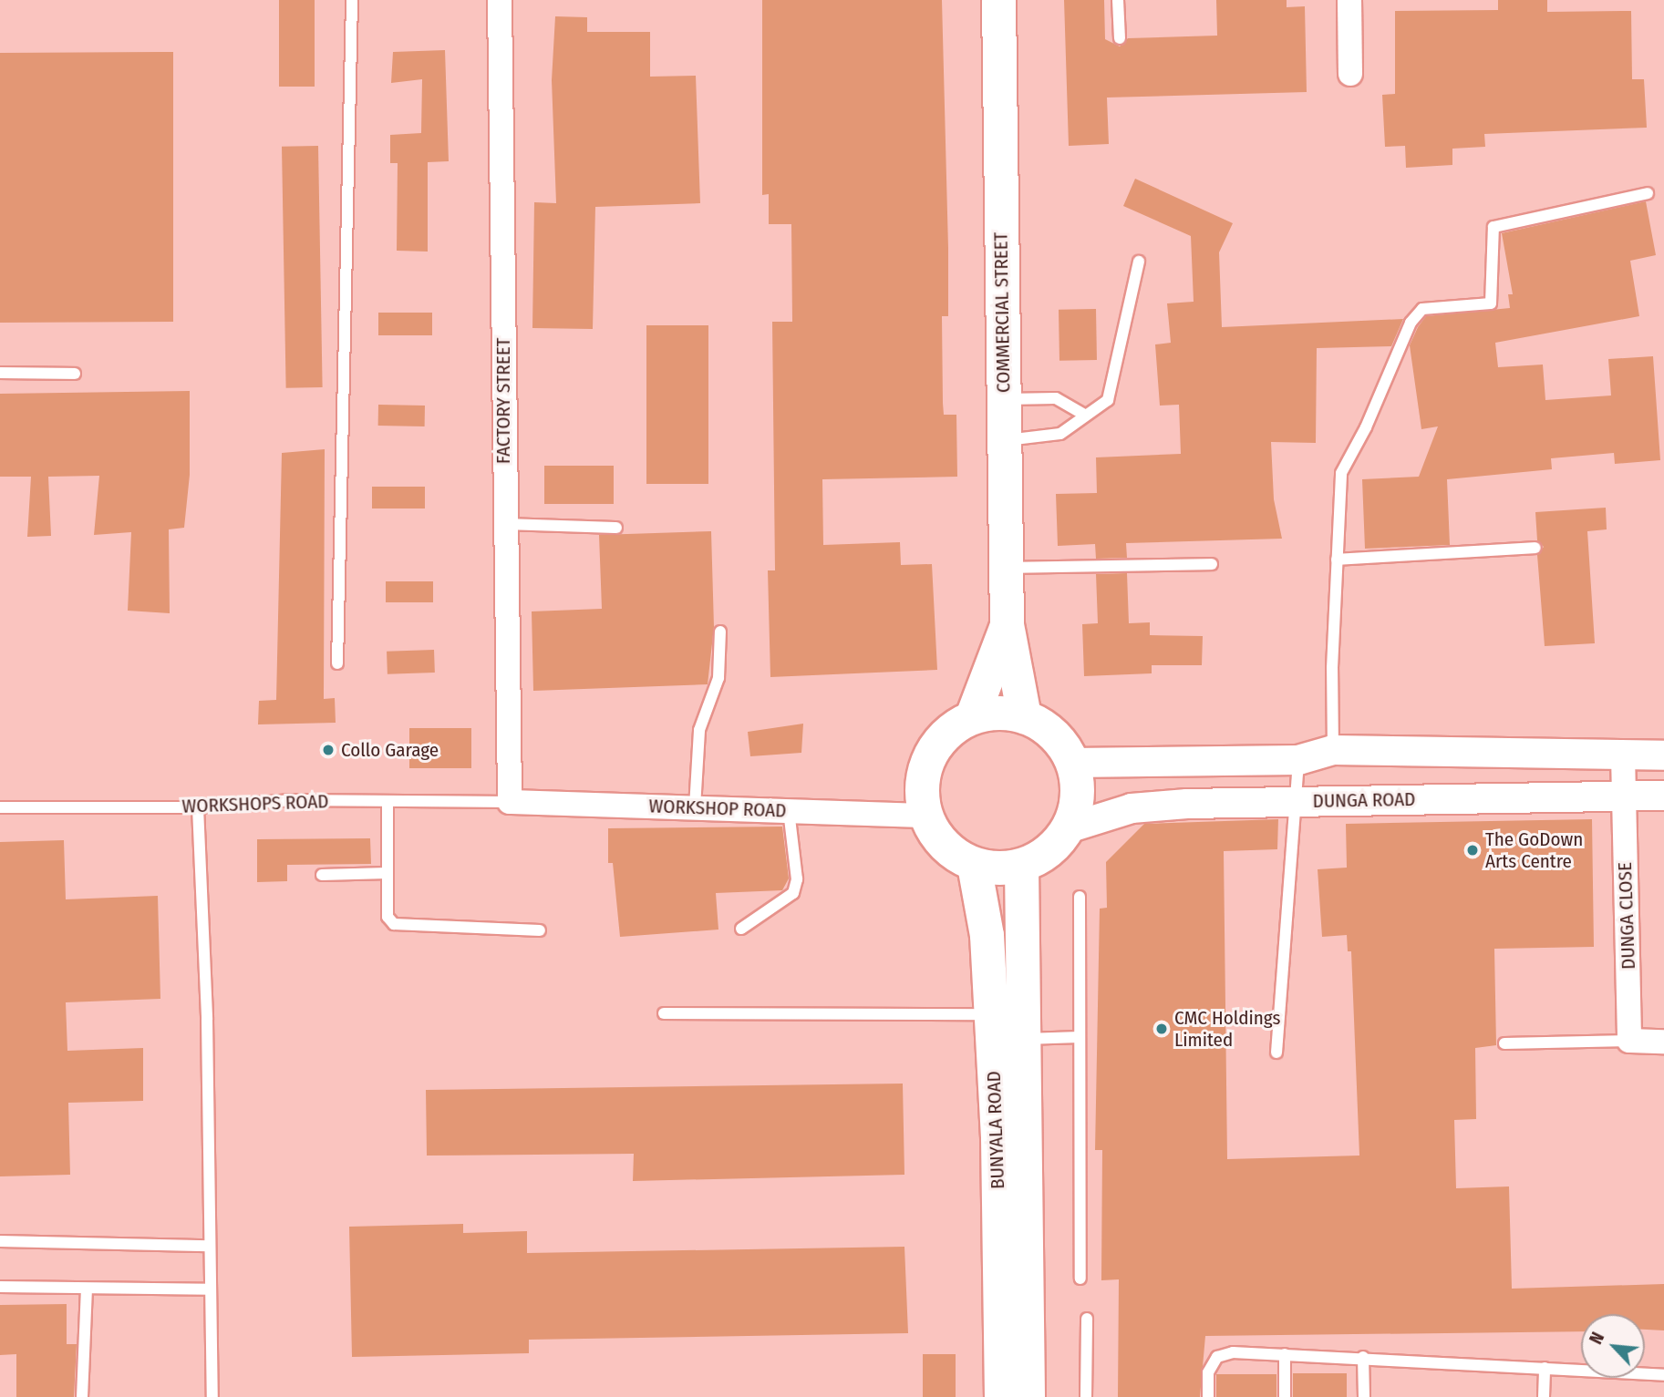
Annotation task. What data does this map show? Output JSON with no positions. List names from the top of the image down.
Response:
{
  "streets": {
    "main road": ["COMMERCIAL STREET", "BUNYALA ROAD"],
    "street": [
      "FACTORY STREET",
      "DUNGA ROAD",
      "WORKSHOP ROAD",
      "DUNGA CLOSE"
    ],
    "lane": ["WORKSHOPS ROAD"]
  },
  "crossings": [
    ["COMMERCIAL STREET", "DUNGA ROAD"],
    ["COMMERCIAL STREET", "WORKSHOP ROAD"],
    ["COMMERCIAL STREET", "BUNYALA ROAD"],
    ["FACTORY STREET", "WORKSHOPS ROAD"],
    ["FACTORY STREET", "WORKSHOP ROAD"],
    ["DUNGA ROAD", "WORKSHOP ROAD"],
    ["DUNGA ROAD", "DUNGA CLOSE"],
    ["DUNGA ROAD", "BUNYALA ROAD"],
    ["WORKSHOPS ROAD", "WORKSHOP ROAD"],
    ["WORKSHOP ROAD", "BUNYALA ROAD"]
  ],
  "places": ["Collo Garage", "The GoDown Arts Centre", "CMC Holdings Limited"],
  "north": "top left"
}
